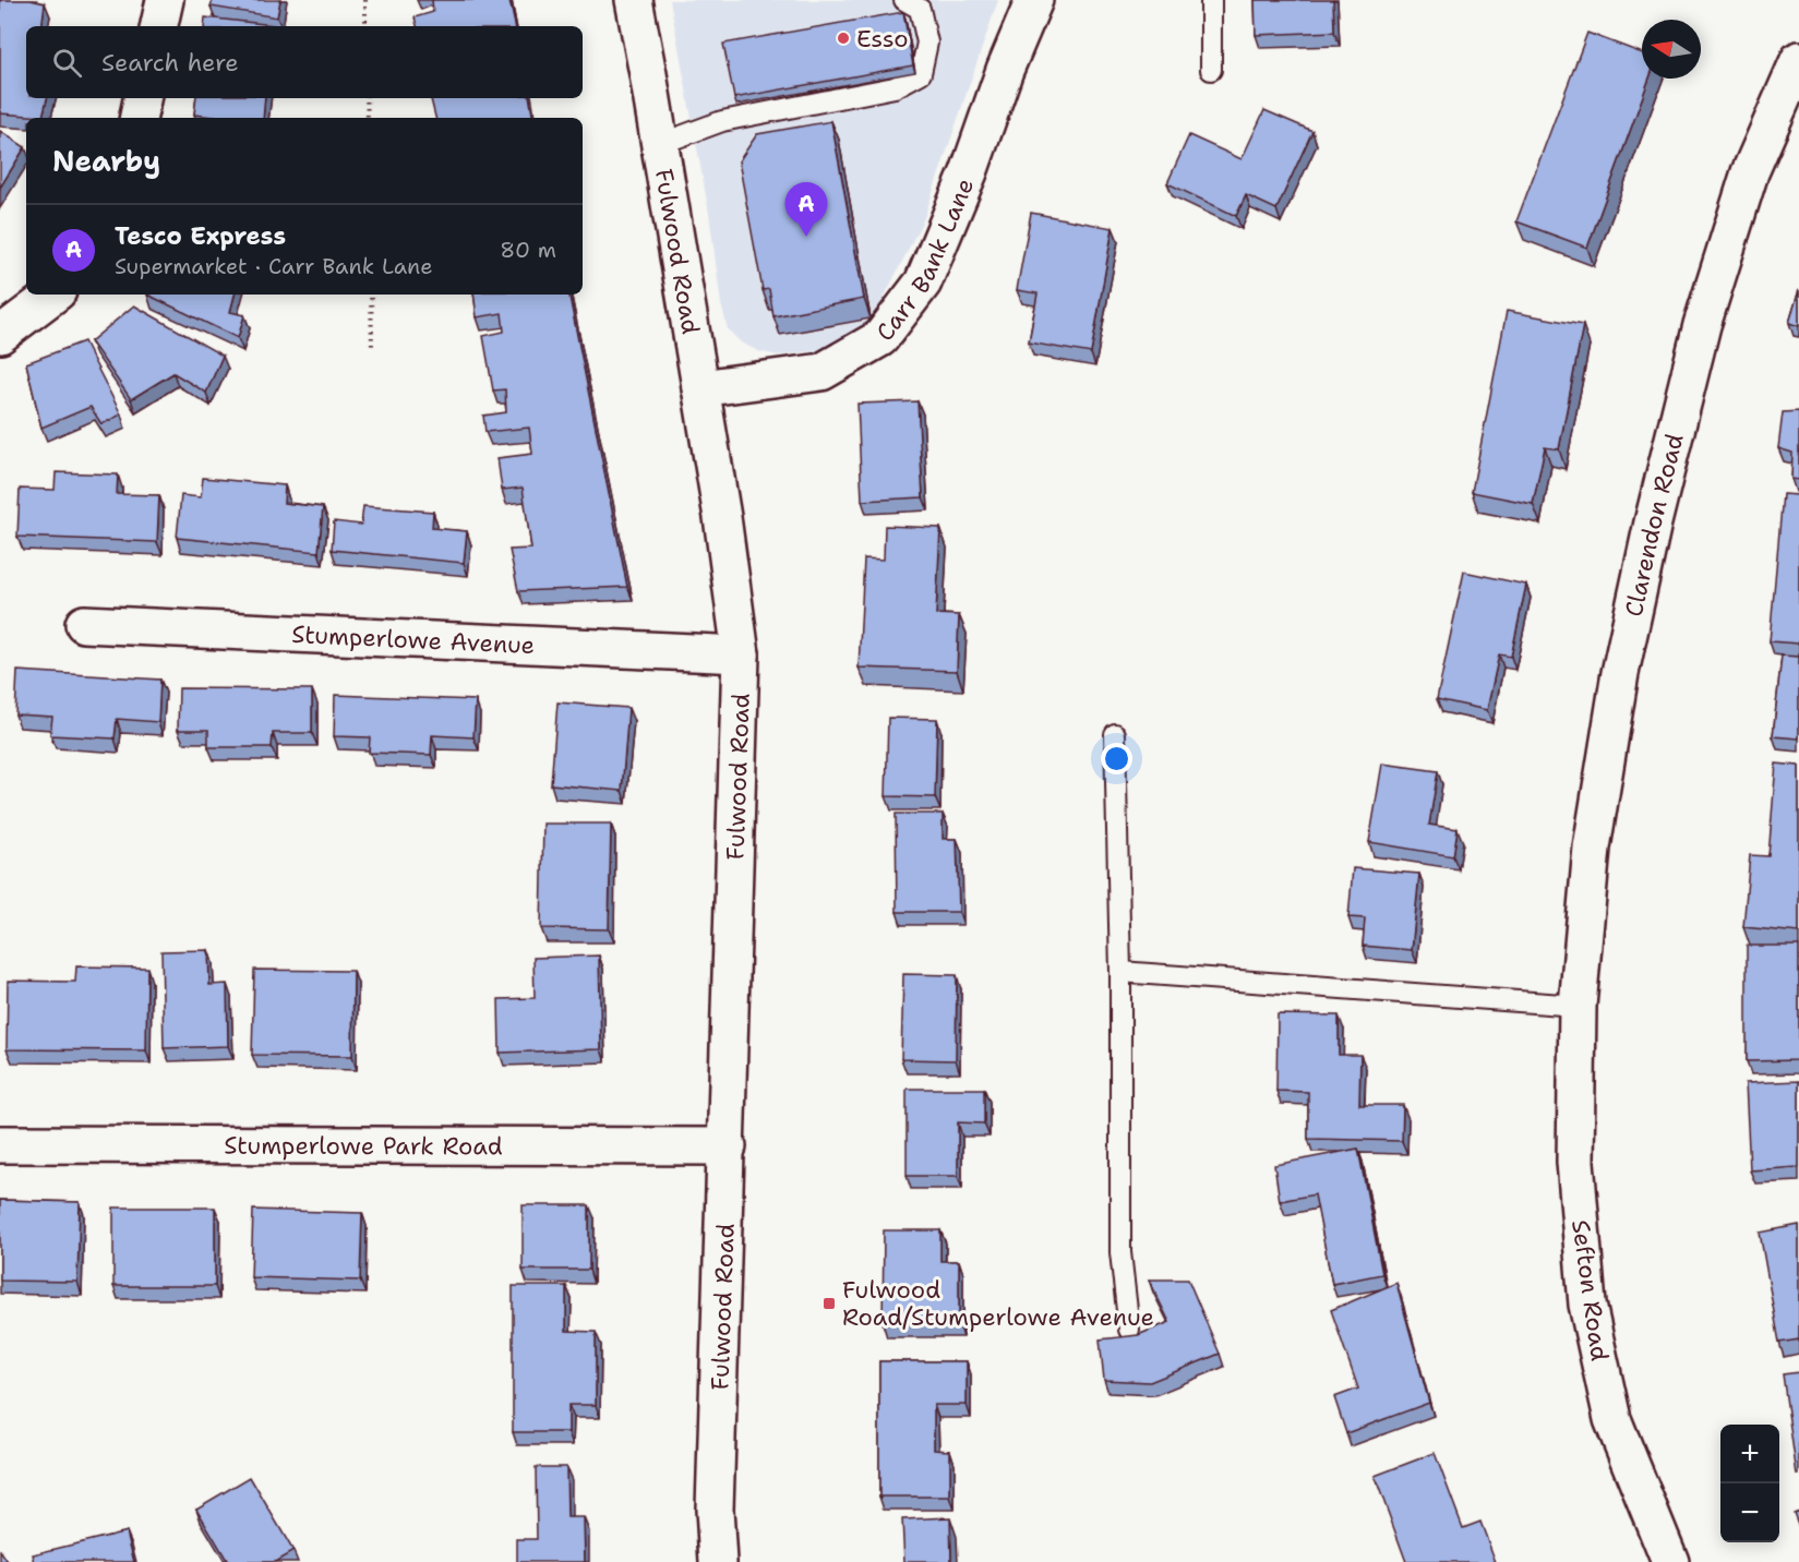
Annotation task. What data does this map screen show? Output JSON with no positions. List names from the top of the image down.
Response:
{
  "streets": {
    "street": [
      "Fulwood Road",
      "Carr Bank Lane",
      "Clarendon Road",
      "Stumperlowe Avenue",
      "Stumperlowe Park Road",
      "Sefton Road"
    ]
  },
  "crossings": [
    ["Fulwood Road", "Carr Bank Lane"],
    ["Fulwood Road", "Stumperlowe Avenue"],
    ["Fulwood Road", "Stumperlowe Park Road"],
    ["Clarendon Road", "Sefton Road"]
  ],
  "places": {
    "other": ["Esso"],
    "transit": ["Fulwood Road/Stumperlowe Avenue"]
  },
  "north": "left",
  "page": {
    "search": "Search here",
    "heading": "Nearby",
    "pins": "A",
    "list": [
      {
        "mark": "A",
        "name": "Tesco Express",
        "note": "Supermarket · Carr Bank Lane",
        "value": "80 m"
      }
    ],
    "map_buttons": ["+", "−"]
  }
}
